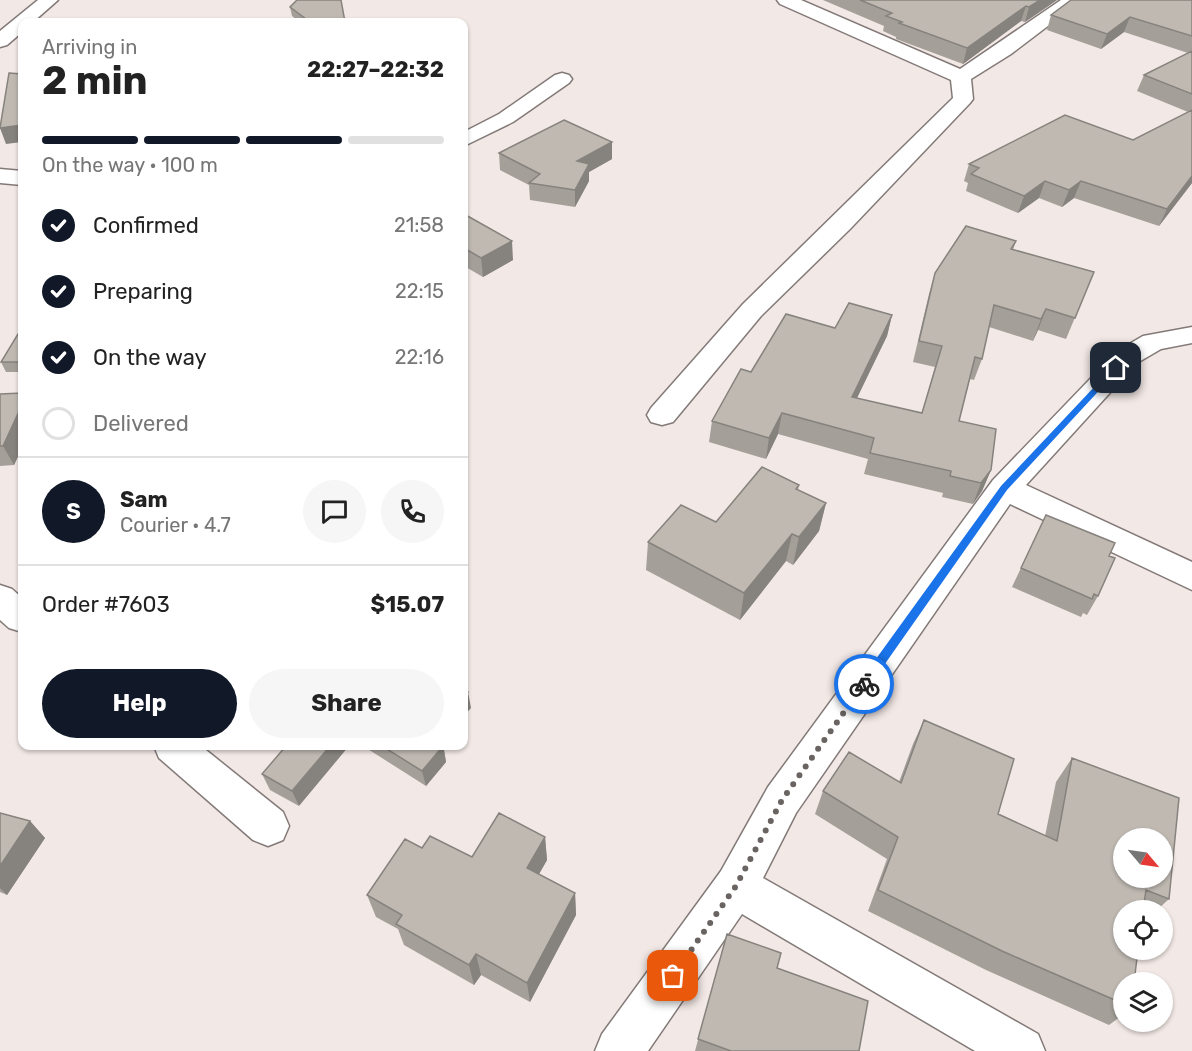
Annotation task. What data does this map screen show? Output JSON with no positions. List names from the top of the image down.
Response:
{
  "north": "bottom right",
  "page": {
    "heading": ["2 min", "Arriving in", "22:27–22:32"],
    "panel": [
      "Sam",
      "Courier · 4.7",
      "Order #7603",
      "$15.07"
    ],
    "bar": "On the way · 100 m",
    "list": [
      ["Confirmed", "21:58"],
      ["Preparing", "22:15"],
      ["On the way", "22:16"],
      "Delivered"
    ],
    "round": "S",
    "buttons": ["Help", "Share"]
  }
}
